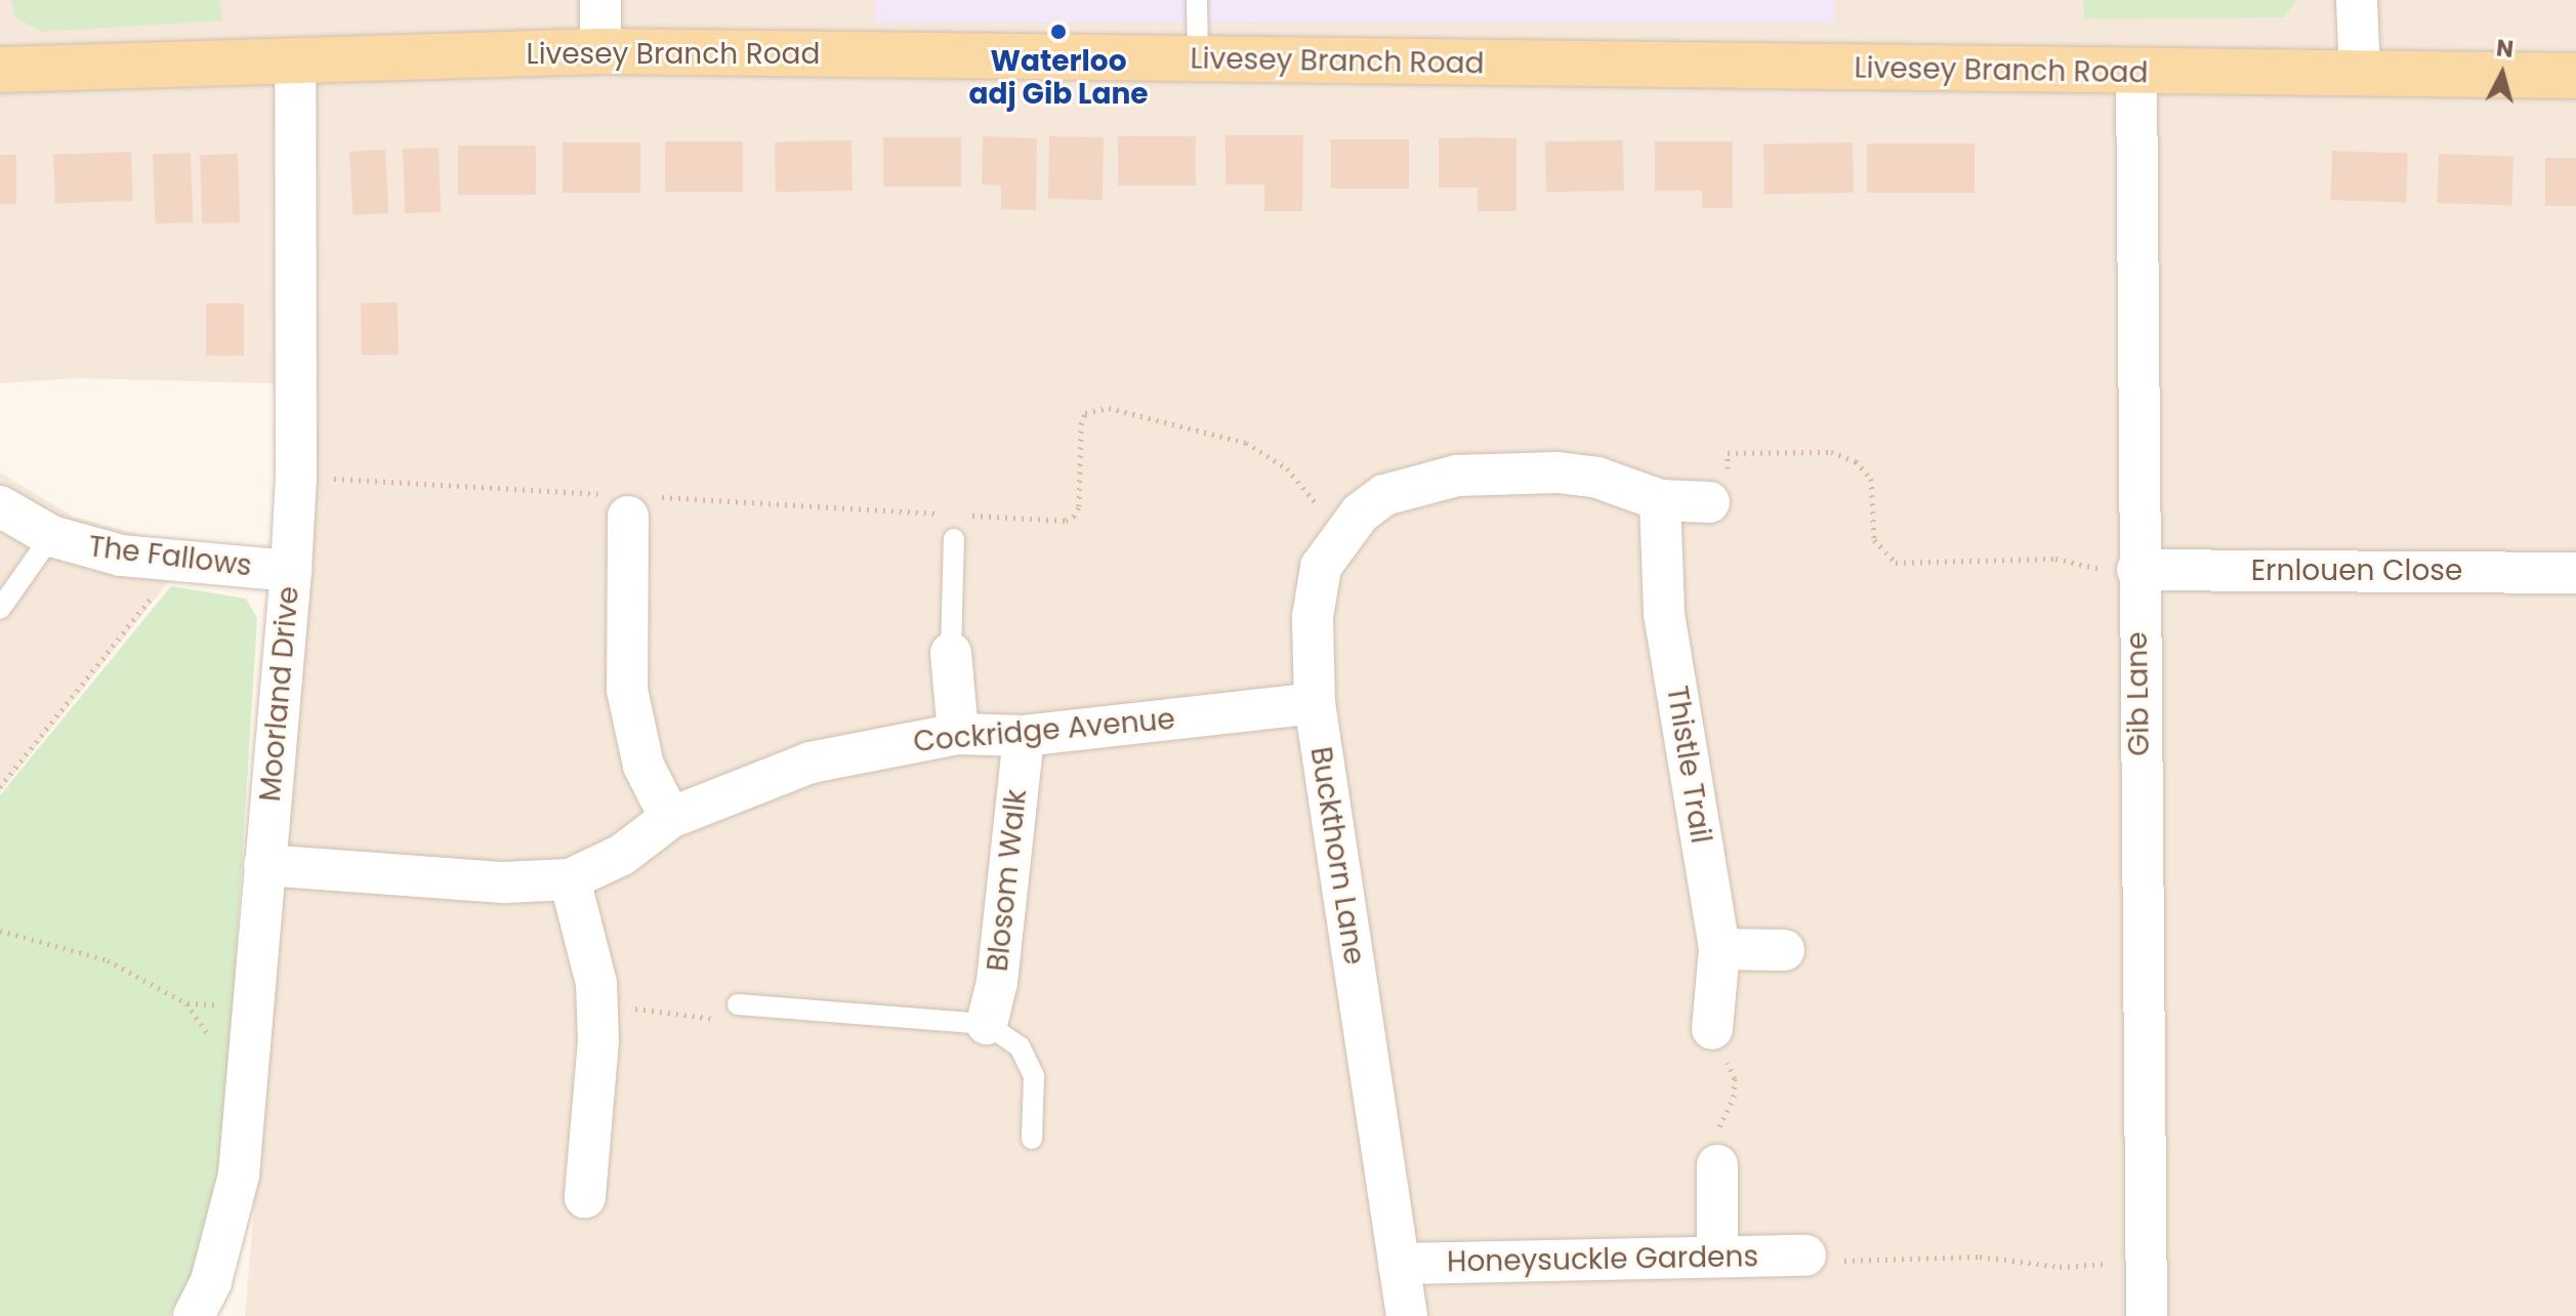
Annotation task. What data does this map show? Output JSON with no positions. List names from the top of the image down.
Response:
{
  "streets": {
    "main road": ["Livesey Branch Road"],
    "street": [
      "The Fallows",
      "Ernlouen Close",
      "Moorland Drive",
      "Gib Lane",
      "Cockridge Avenue",
      "Thistle Trail",
      "Buckthorn Lane",
      "Blosom Walk",
      "Honeysuckle Gardens"
    ]
  },
  "crossings": [
    ["Livesey Branch Road", "Moorland Drive"],
    ["Livesey Branch Road", "Gib Lane"],
    ["The Fallows", "Moorland Drive"],
    ["Ernlouen Close", "Gib Lane"],
    ["Moorland Drive", "Cockridge Avenue"],
    ["Cockridge Avenue", "Buckthorn Lane"],
    ["Cockridge Avenue", "Blosom Walk"],
    ["Thistle Trail", "Buckthorn Lane"],
    ["Buckthorn Lane", "Honeysuckle Gardens"]
  ],
  "places": ["Waterloo adj Gib Lane"],
  "north": "top"
}
